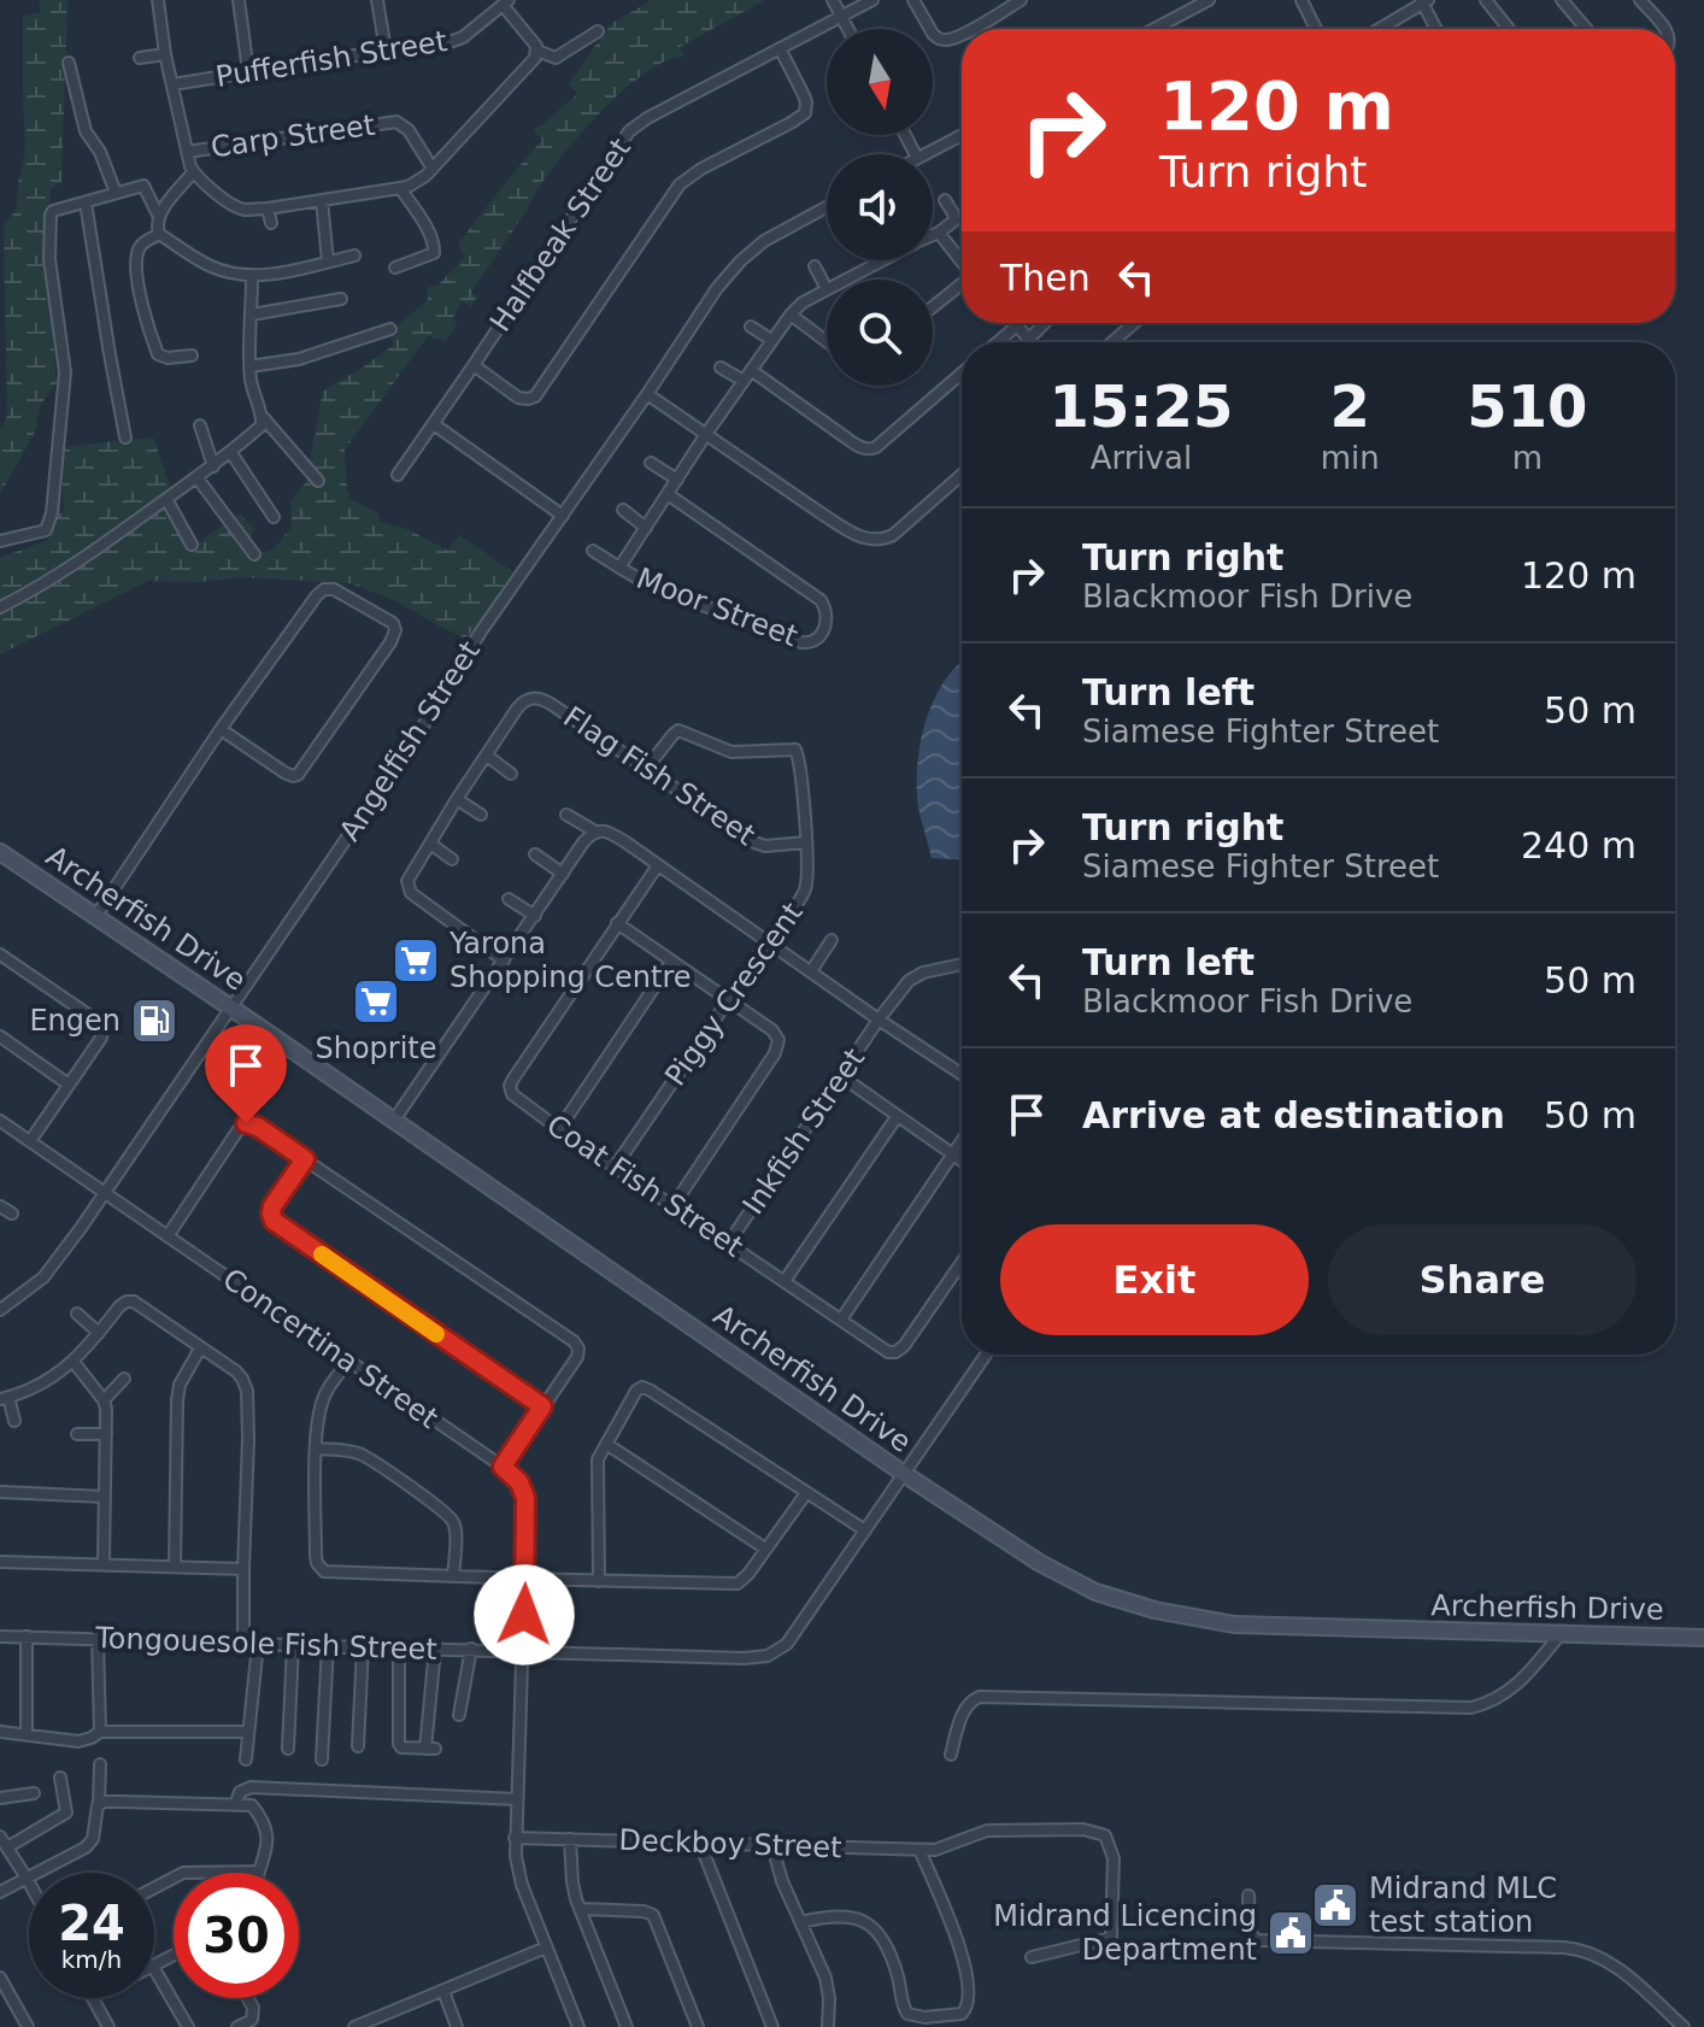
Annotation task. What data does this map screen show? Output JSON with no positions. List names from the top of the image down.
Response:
{
  "streets": {
    "street": [
      "Pufferfish Street",
      "Carp Street",
      "Halfbeak Street",
      "Moor Street",
      "Angelfish Street",
      "Flag Fish Street",
      "Archerfish Drive",
      "Piggy Crescent",
      "Inkfish Street",
      "Coat Fish Street",
      "Concertina Street",
      "Tongouesole Fish Street",
      "Deckboy Street"
    ]
  },
  "crossings": [
    ["Angelfish Street", "Archerfish Drive"],
    ["Angelfish Street", "Concertina Street"],
    ["Flag Fish Street", "Piggy Crescent"],
    ["Archerfish Drive", "Tongouesole Fish Street"],
    ["Piggy Crescent", "Coat Fish Street"],
    ["Inkfish Street", "Coat Fish Street"],
    ["Concertina Street", "Tongouesole Fish Street"],
    ["Concertina Street", "Deckboy Street"]
  ],
  "places": {
    "supermarket": ["Yarona Shopping Centre", "Shoprite"],
    "fuel station": ["Engen"],
    "public building": ["Midrand MLC test station", "Midrand Licencing Department"]
  },
  "north": "bottom",
  "page": {
    "turn": ["120 m", "Turn right"],
    "then": "Then",
    "eta": [
      "15:25",
      "Arrival",
      "2",
      "min",
      "510",
      "m"
    ],
    "list": [
      {
        "name": "Turn right",
        "note": "Blackmoor Fish Drive",
        "value": "120 m"
      },
      {
        "name": "Turn left",
        "note": "Siamese Fighter Street",
        "value": "50 m"
      },
      {
        "name": "Turn right",
        "note": "Siamese Fighter Street",
        "value": "240 m"
      },
      {
        "name": "Turn left",
        "note": "Blackmoor Fish Drive",
        "value": "50 m"
      },
      {
        "name": "Arrive at destination",
        "value": "50 m"
      }
    ],
    "buttons": ["Exit", "Share"],
    "speed": "24 km/h",
    "limit": "30"
  }
}
